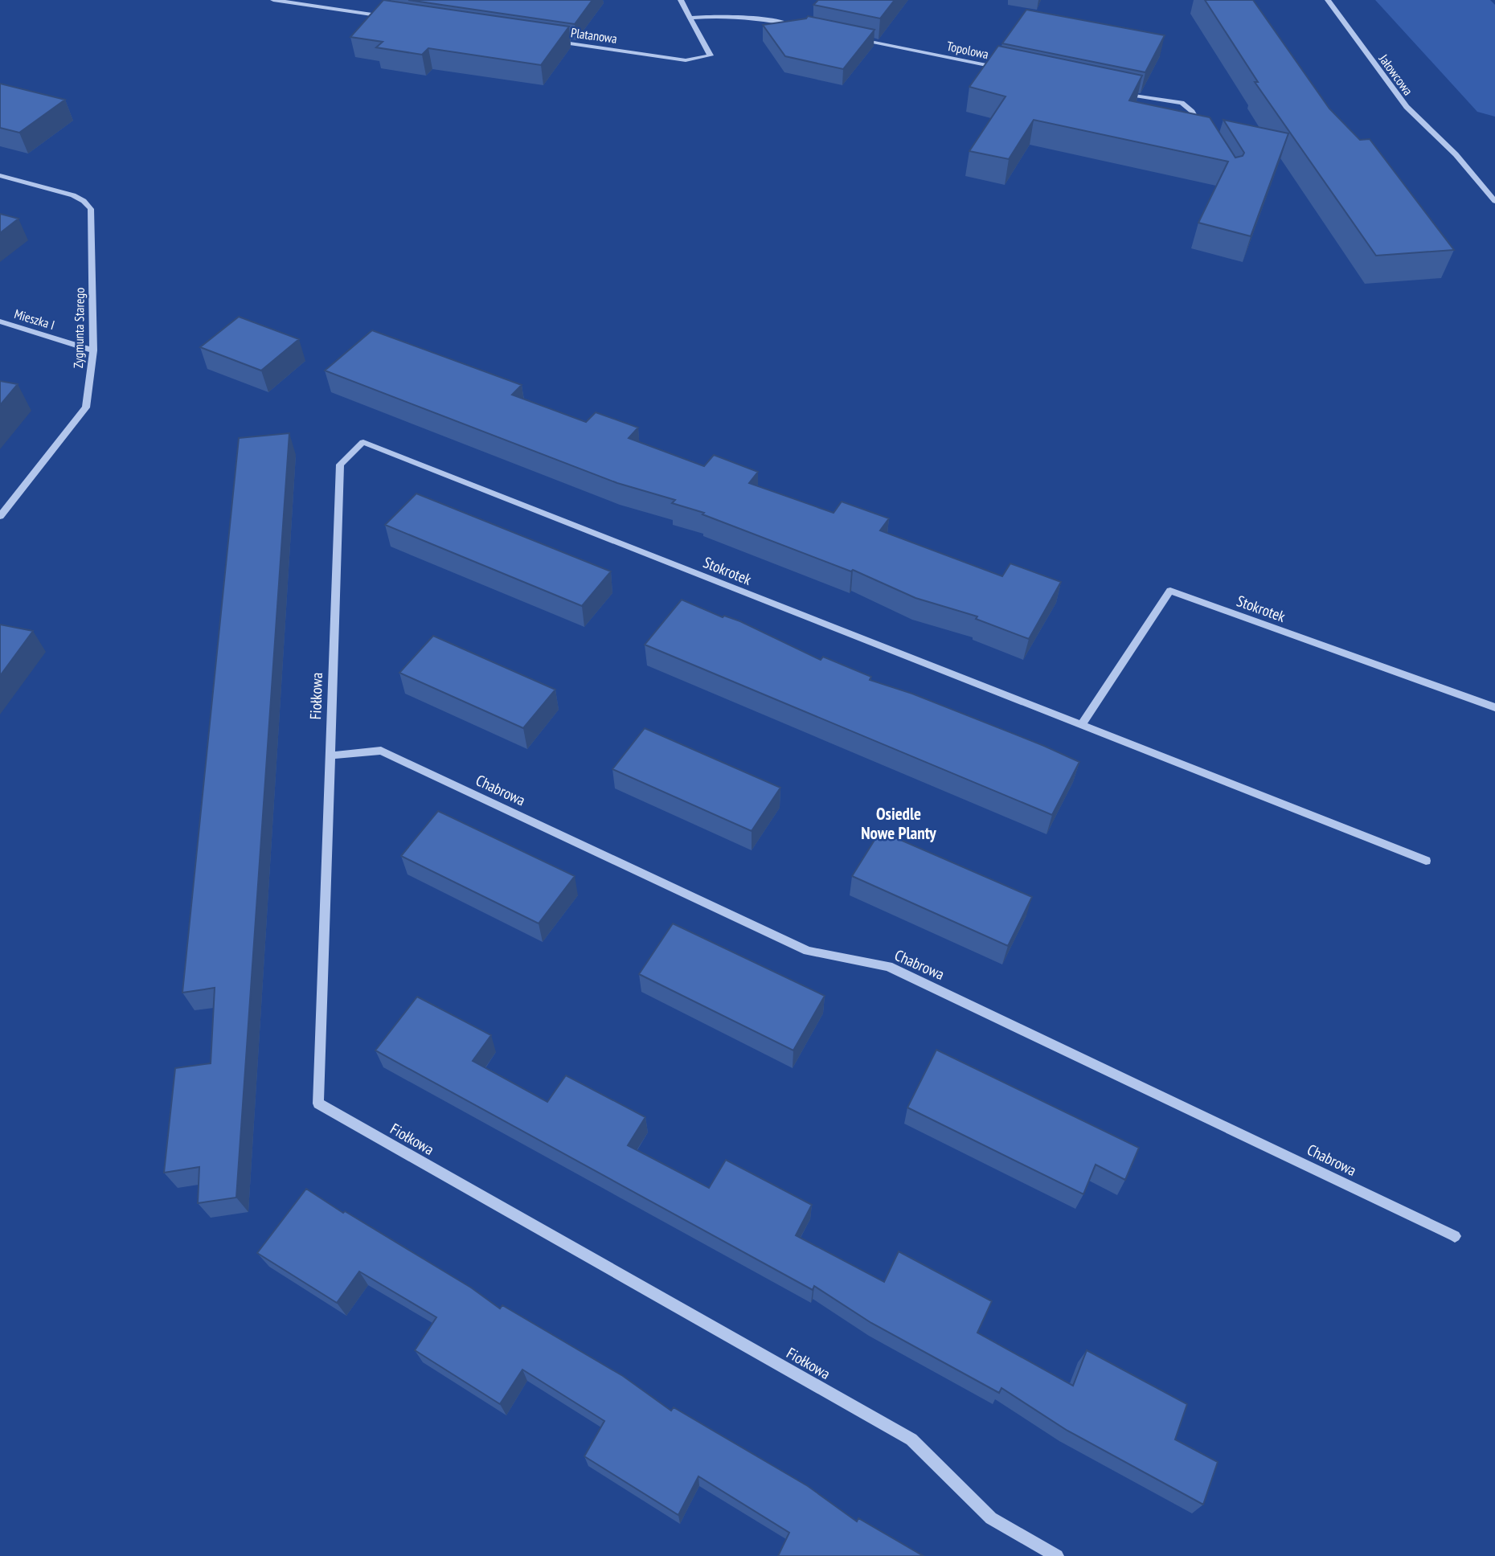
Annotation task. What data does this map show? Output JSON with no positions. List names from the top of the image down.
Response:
{
  "streets": {
    "street": [
      "Platanowa",
      "Topolowa",
      "Jałowcowa",
      "Mieszka I",
      "Zygmunta Starego",
      "Stokrotek",
      "Fiołkowa",
      "Chabrowa"
    ]
  },
  "crossings": [
    ["Mieszka I", "Zygmunta Starego"],
    ["Stokrotek", "Fiołkowa"],
    ["Fiołkowa", "Chabrowa"]
  ],
  "districts": ["Osiedle Nowe Planty"]
}
